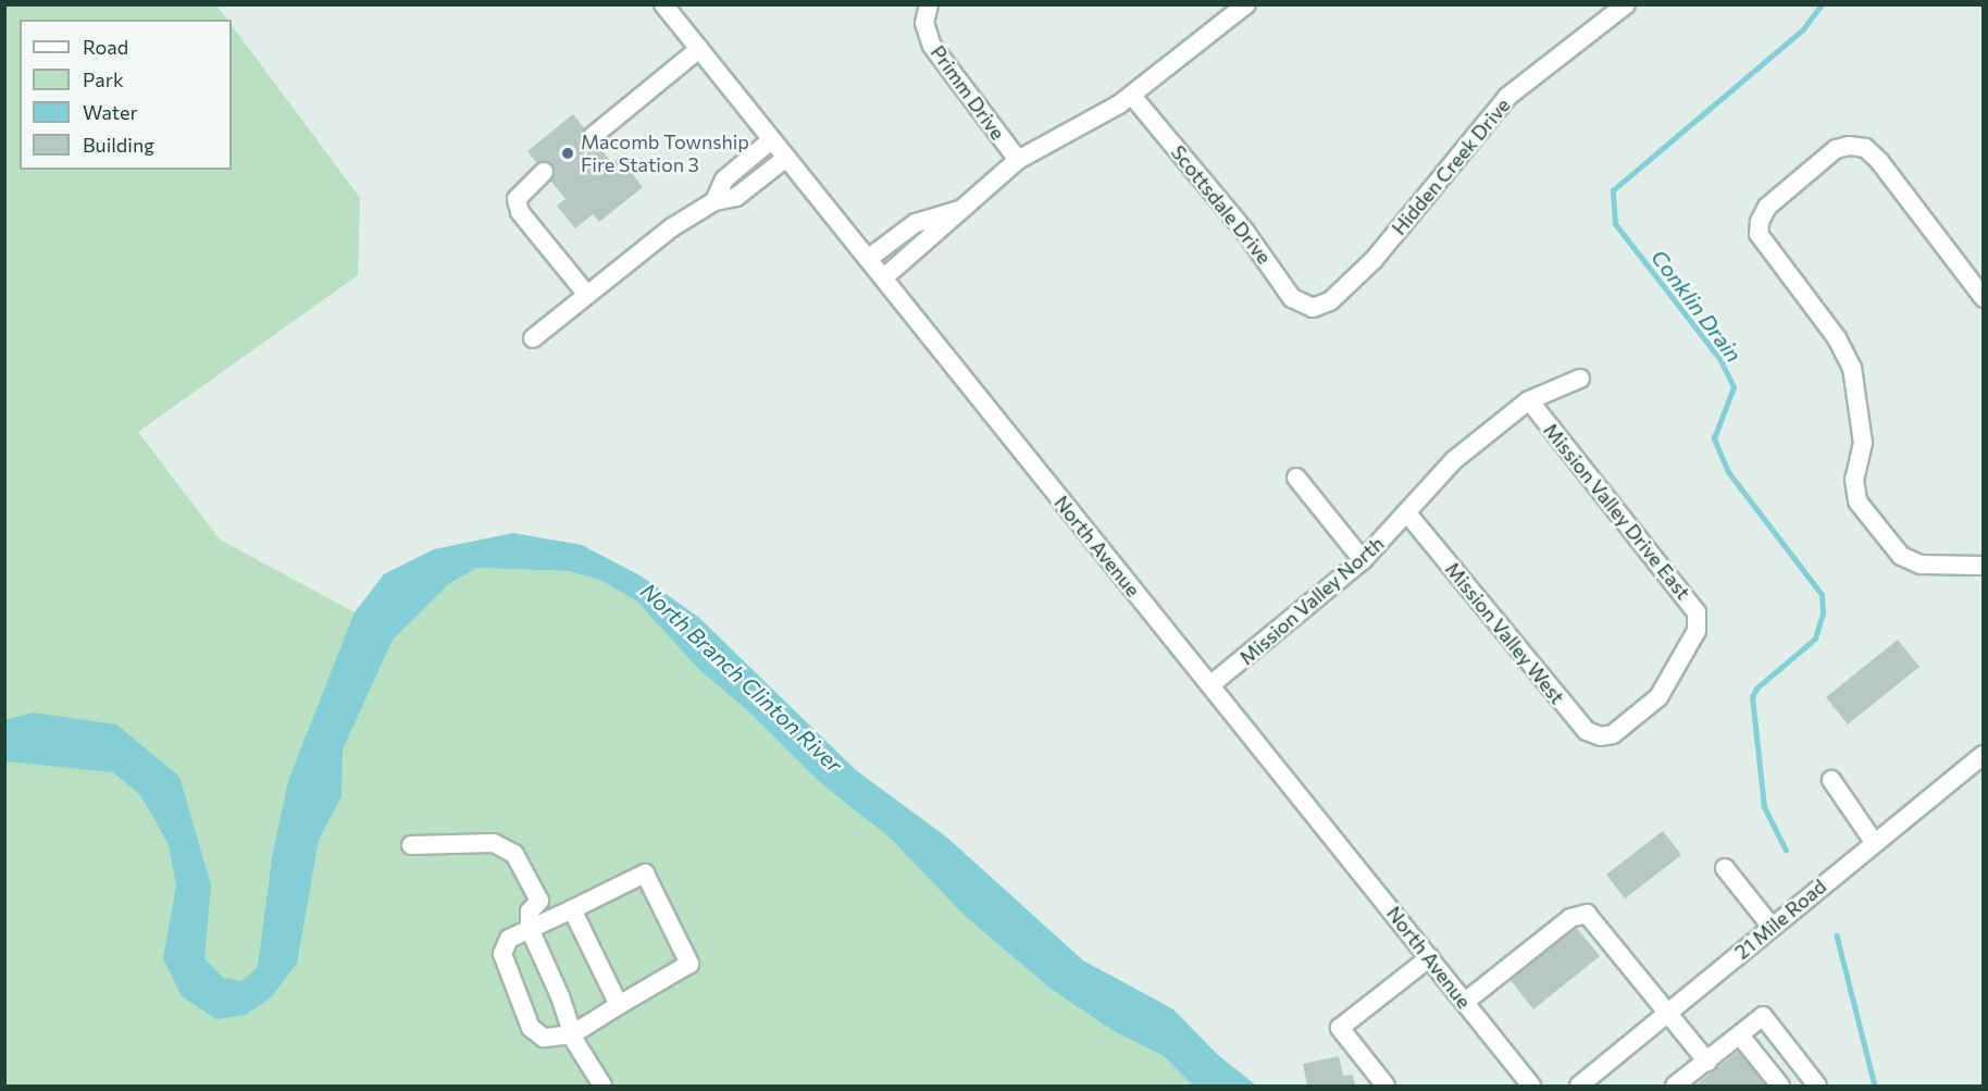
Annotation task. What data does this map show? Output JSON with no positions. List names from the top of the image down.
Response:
{
  "streets": {
    "street": [
      "Primm Drive",
      "Hidden Creek Drive",
      "Scottsdale Drive",
      "Mission Valley Drive East",
      "North Avenue",
      "Mission Valley North",
      "Mission Valley West",
      "21 Mile Road"
    ]
  },
  "crossings": [
    ["Hidden Creek Drive", "Scottsdale Drive"],
    ["Mission Valley Drive East", "Mission Valley North"],
    ["Mission Valley Drive East", "Mission Valley West"],
    ["North Avenue", "Mission Valley North"],
    ["Mission Valley North", "Mission Valley West"]
  ],
  "water": ["Conklin Drain", "North Branch Clinton River"],
  "places": ["Macomb Township Fire Station 3"],
  "legend": [
    "Road",
    "Park",
    "Water",
    "Building"
  ]
}
